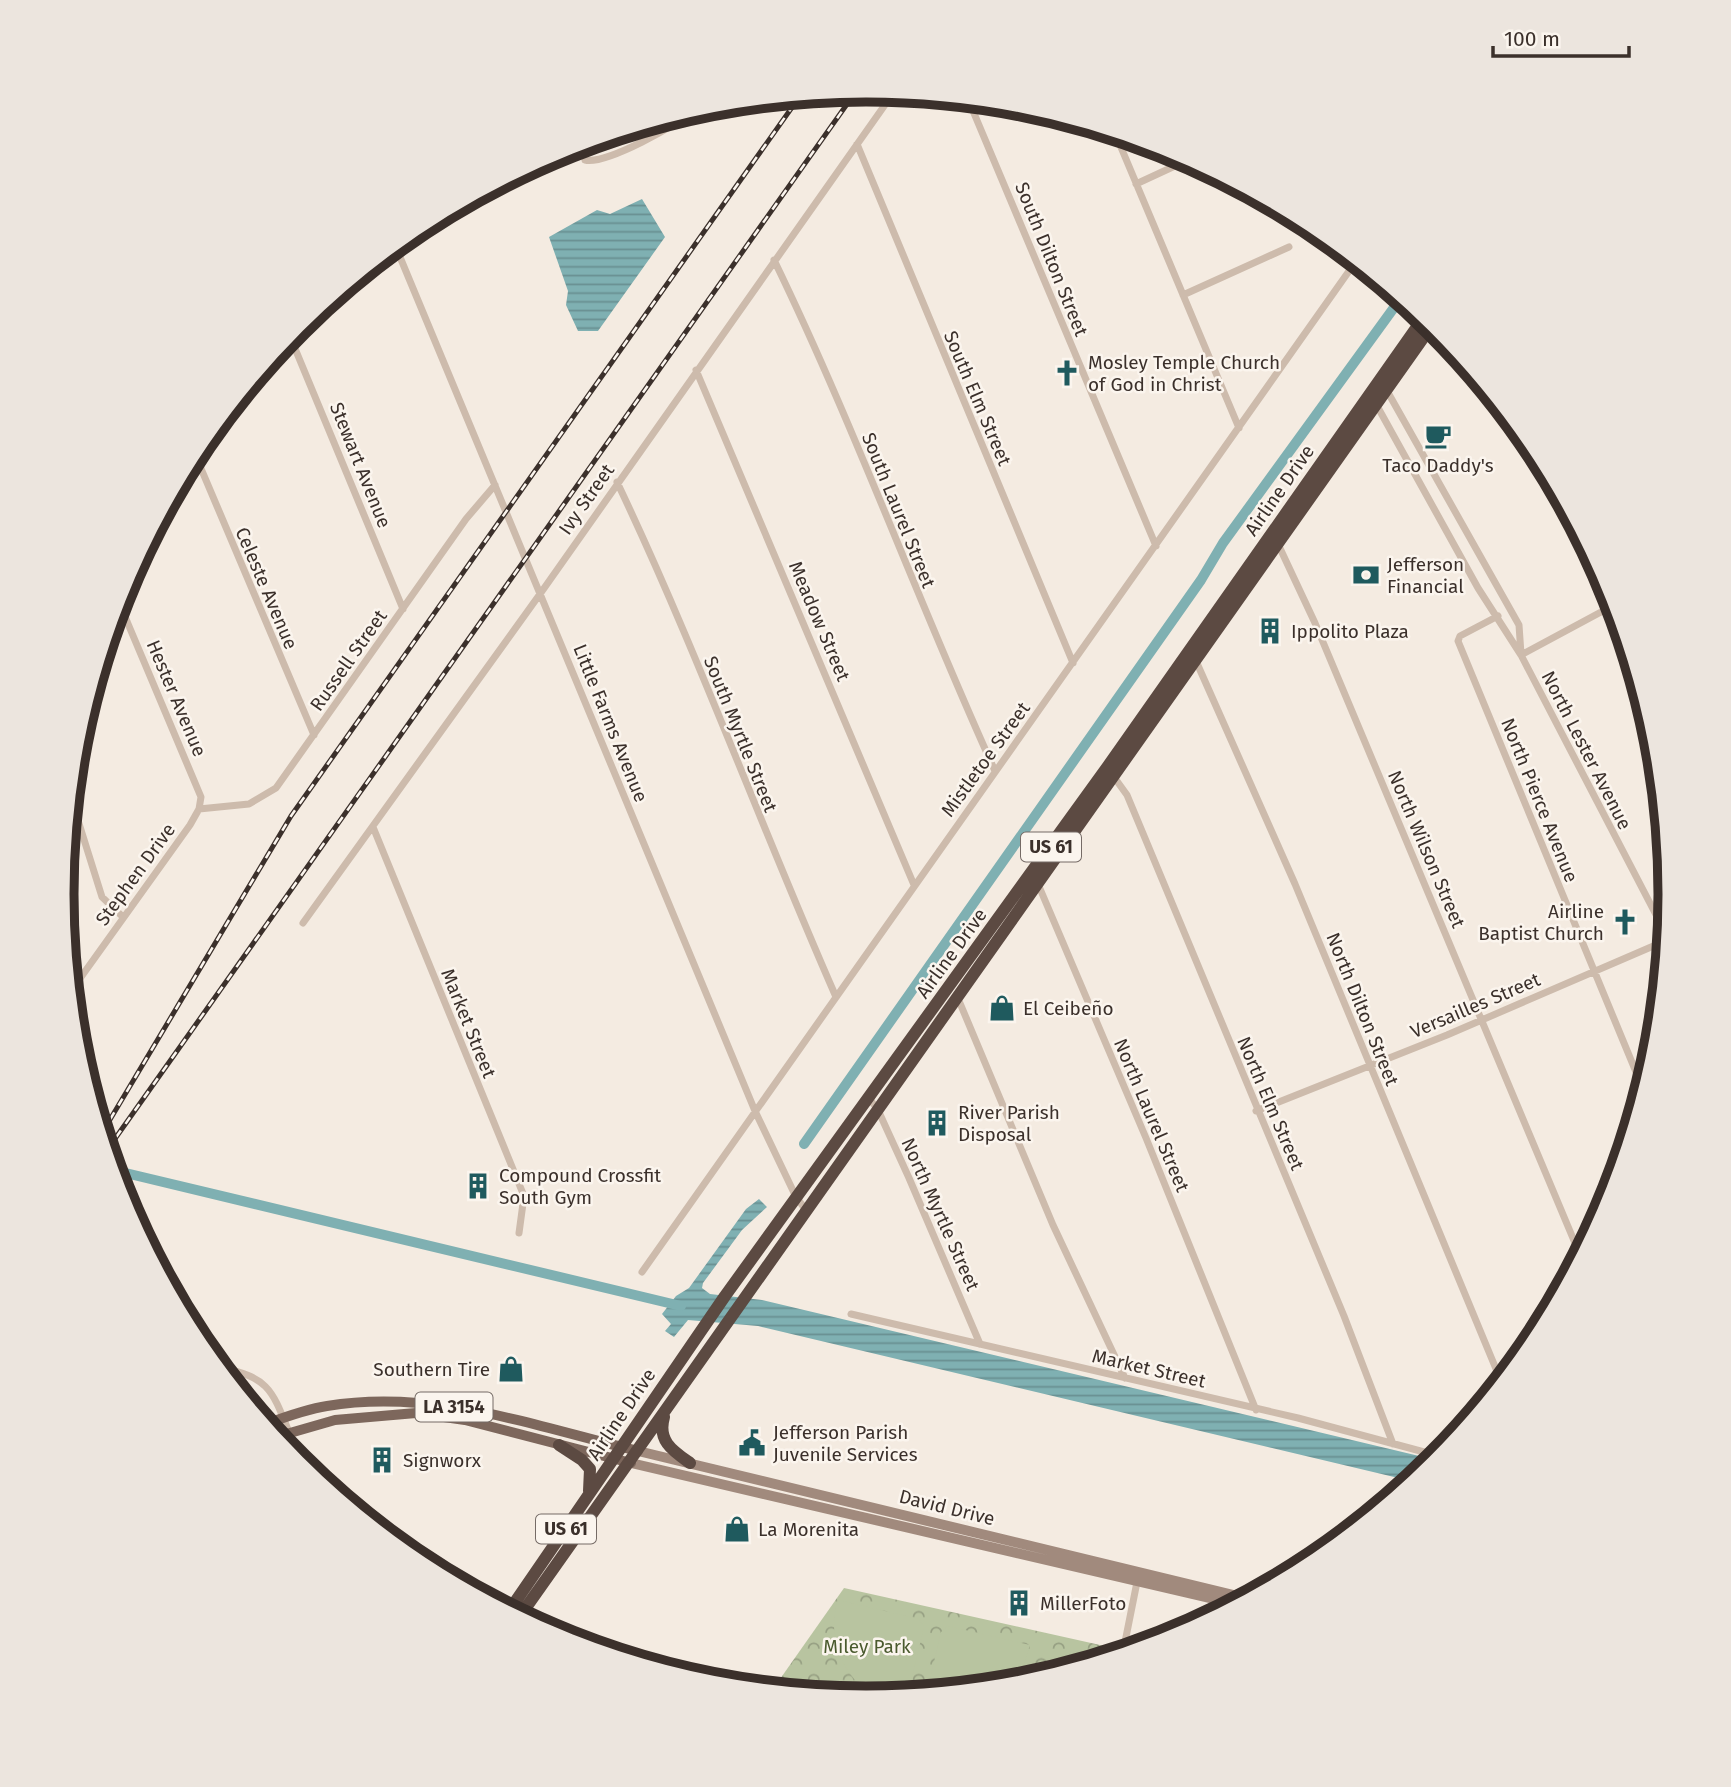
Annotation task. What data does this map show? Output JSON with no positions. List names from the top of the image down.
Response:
{
  "streets": {
    "highway": ["Airline Drive", "US 61"],
    "main road": ["LA 3154", "David Drive"],
    "street": [
      "South Dilton Street",
      "South Elm Street",
      "Stewart Avenue",
      "Ivy Street",
      "South Laurel Street",
      "Celeste Avenue",
      "Meadow Street",
      "Russell Street",
      "Hester Avenue",
      "Little Farms Avenue",
      "South Myrtle Street",
      "North Lester Avenue",
      "Mistletoe Street",
      "North Pierce Avenue",
      "North Wilson Street",
      "Stephen Drive",
      "Versailles Street",
      "North Dilton Street",
      "Market Street",
      "North Elm Street",
      "North Laurel Street",
      "North Myrtle Street"
    ]
  },
  "crossings": [
    ["South Dilton Street", "Mistletoe Street"],
    ["South Elm Street", "Ivy Street"],
    ["South Elm Street", "Mistletoe Street"],
    ["Stewart Avenue", "Russell Street"],
    ["Airline Drive", "Little Farms Avenue"],
    ["Airline Drive", "North Lester Avenue"],
    ["Airline Drive", "North Wilson Street"],
    ["Airline Drive", "North Dilton Street"],
    ["Airline Drive", "North Elm Street"],
    ["Airline Drive", "North Laurel Street"],
    ["Airline Drive", "North Myrtle Street"],
    ["Airline Drive", "LA 3154"],
    ["Airline Drive", "David Drive"],
    ["Ivy Street", "South Laurel Street"],
    ["Ivy Street", "Meadow Street"],
    ["Ivy Street", "Little Farms Avenue"],
    ["Ivy Street", "South Myrtle Street"],
    ["Ivy Street", "Market Street"],
    ["South Laurel Street", "Mistletoe Street"],
    ["Celeste Avenue", "Russell Street"],
    ["Meadow Street", "Mistletoe Street"],
    ["Russell Street", "Hester Avenue"],
    ["Russell Street", "Little Farms Avenue"],
    ["Russell Street", "Stephen Drive"],
    ["Hester Avenue", "Stephen Drive"],
    ["Little Farms Avenue", "Mistletoe Street"],
    ["South Myrtle Street", "Mistletoe Street"],
    ["North Lester Avenue", "North Pierce Avenue"],
    ["North Pierce Avenue", "Versailles Street"],
    ["North Wilson Street", "Versailles Street"],
    ["Versailles Street", "North Dilton Street"],
    ["Versailles Street", "North Elm Street"],
    ["Market Street", "North Elm Street"],
    ["Market Street", "North Laurel Street"],
    ["Market Street", "North Myrtle Street"],
    ["LA 3154", "David Drive"]
  ],
  "parks": ["Miley Park"],
  "places": {
    "church": ["Mosley Temple Church of God in Christ", "Airline Baptist Church"],
    "cafe": ["Taco Daddy's"],
    "bank": ["Jefferson Financial"],
    "building": [
      "Ippolito Plaza",
      "River Parish Disposal",
      "Compound Crossfit South Gym",
      "Signworx",
      "MillerFoto"
    ],
    "shop": ["El Ceibeño", "Southern Tire", "La Morenita"],
    "public building": ["Jefferson Parish Juvenile Services"]
  },
  "scale_bar": "100 m"
}
